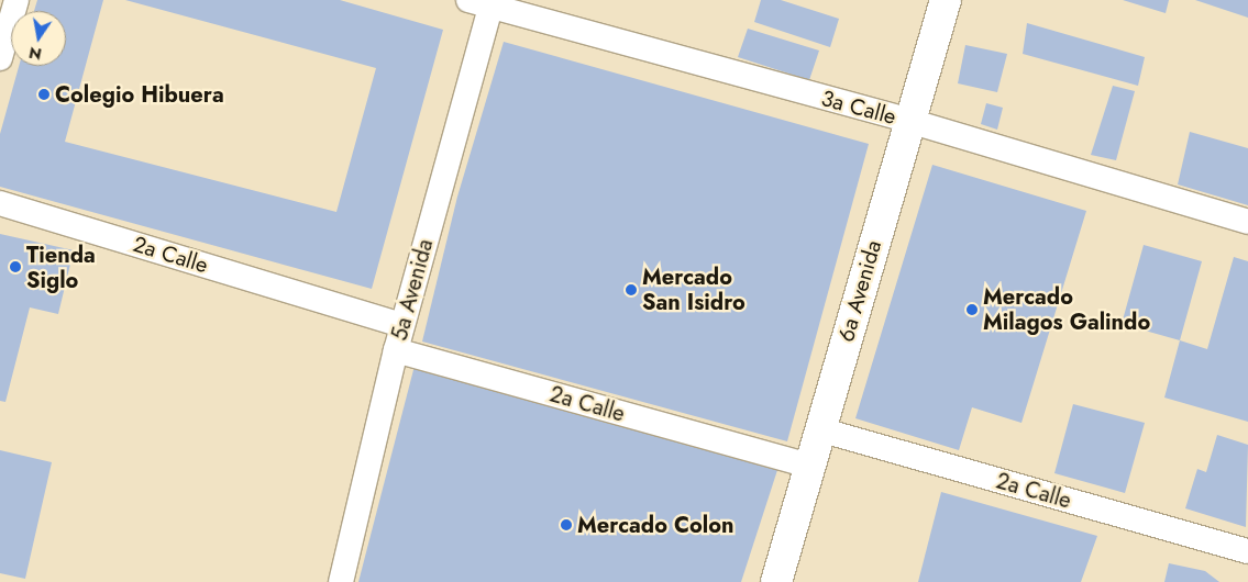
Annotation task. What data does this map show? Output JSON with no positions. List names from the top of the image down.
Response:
{
  "streets": {
    "street": [
      "3a Calle",
      "2a Calle",
      "5a Avenida",
      "6a Avenida"
    ]
  },
  "crossings": [
    ["3a Calle", "5a Avenida"],
    ["3a Calle", "6a Avenida"],
    ["2a Calle", "5a Avenida"],
    ["2a Calle", "6a Avenida"]
  ],
  "places": [
    "Colegio Hibuera",
    "Tienda Siglo",
    "Mercado San Isidro",
    "Mercado Milagos Galindo",
    "Mercado Colon"
  ],
  "north": "bottom"
}
